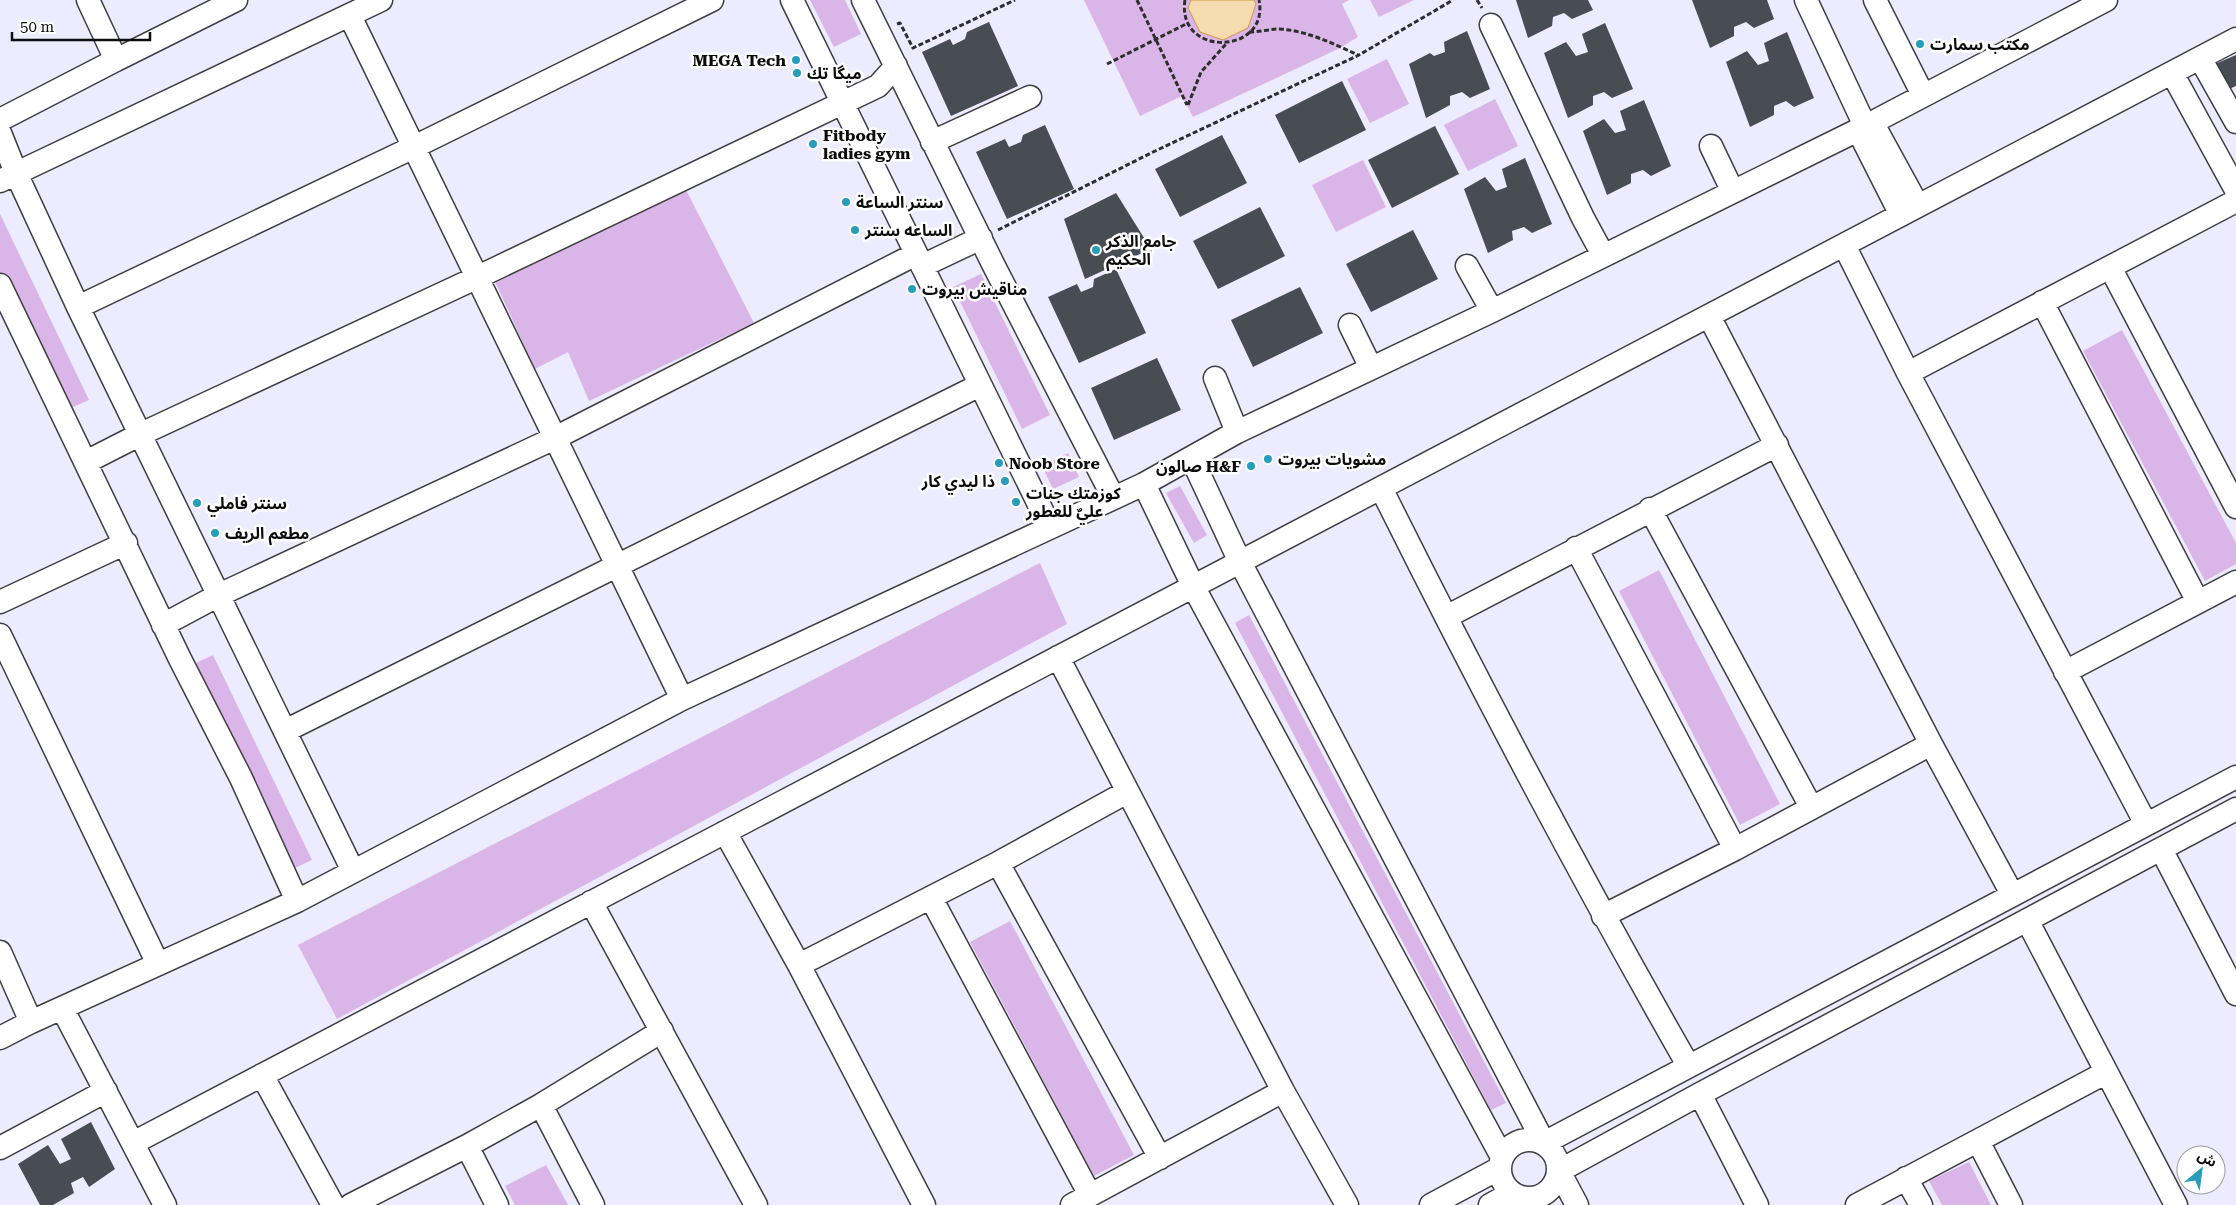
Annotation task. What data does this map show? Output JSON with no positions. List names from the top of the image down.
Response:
{
  "places": [
    "مكتب سمارت",
    "MEGA Tech",
    "ميگا تك",
    "Fitbody ladies gym",
    "سنتر الساعة",
    "الساعه سنتر",
    "جامع الذكر الحكيم",
    "مناقيش بيروت",
    "مشويات بيروت",
    "Noob Store",
    "صالون H&F",
    "ذا ليدي كار",
    "كوزمتك جنات عليٌ للعطور",
    "سنتر فاملي",
    "مطعم الريف"
  ],
  "scale_bar": "50 m",
  "north": "top right"
}
